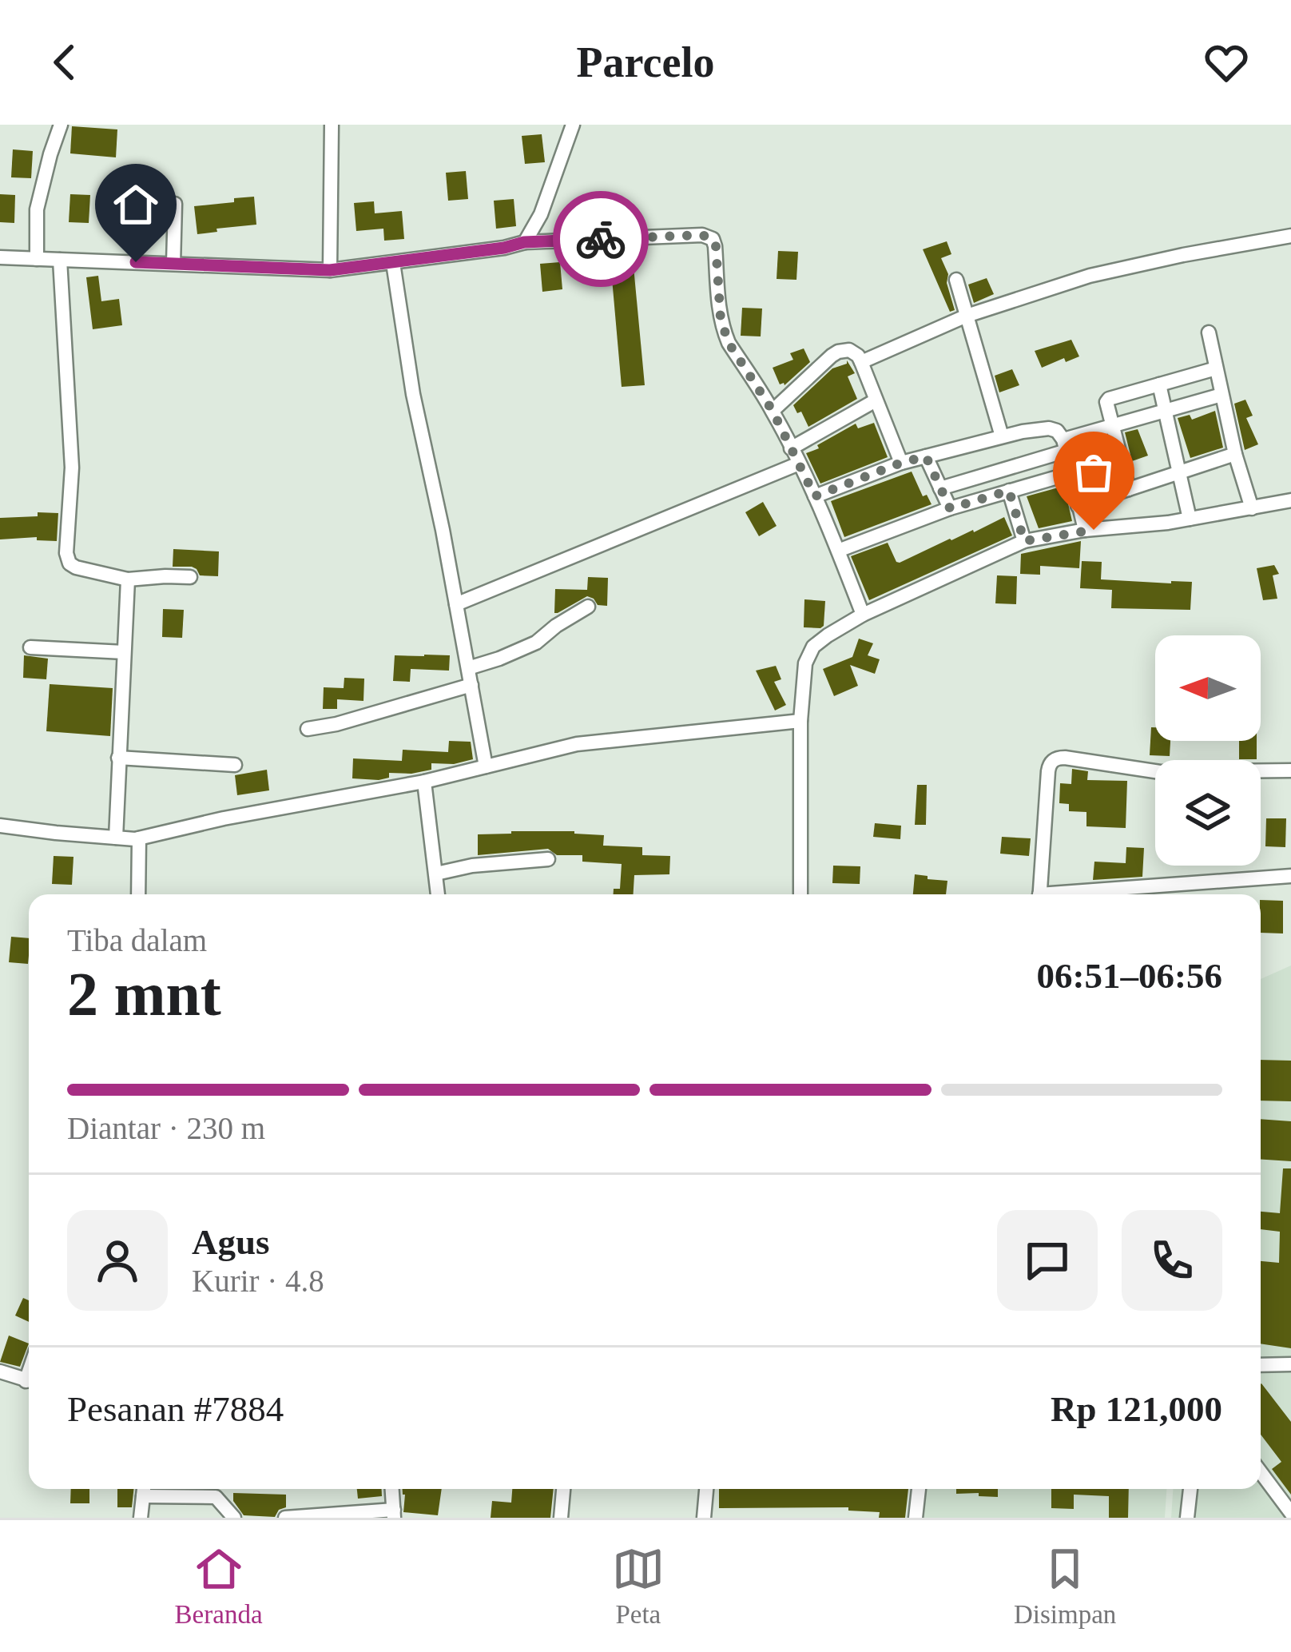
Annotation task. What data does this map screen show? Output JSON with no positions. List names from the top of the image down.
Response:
{
  "north": "left",
  "page": {
    "header": "Parcelo",
    "heading": ["2 mnt", "Tiba dalam", "06:51–06:56"],
    "panel": [
      "Agus",
      "Kurir · 4.8",
      "Pesanan #7884",
      "Rp 121,000"
    ],
    "bar": "Diantar · 230 m",
    "tabs": ["Beranda", "Peta", "Disimpan"]
  }
}
